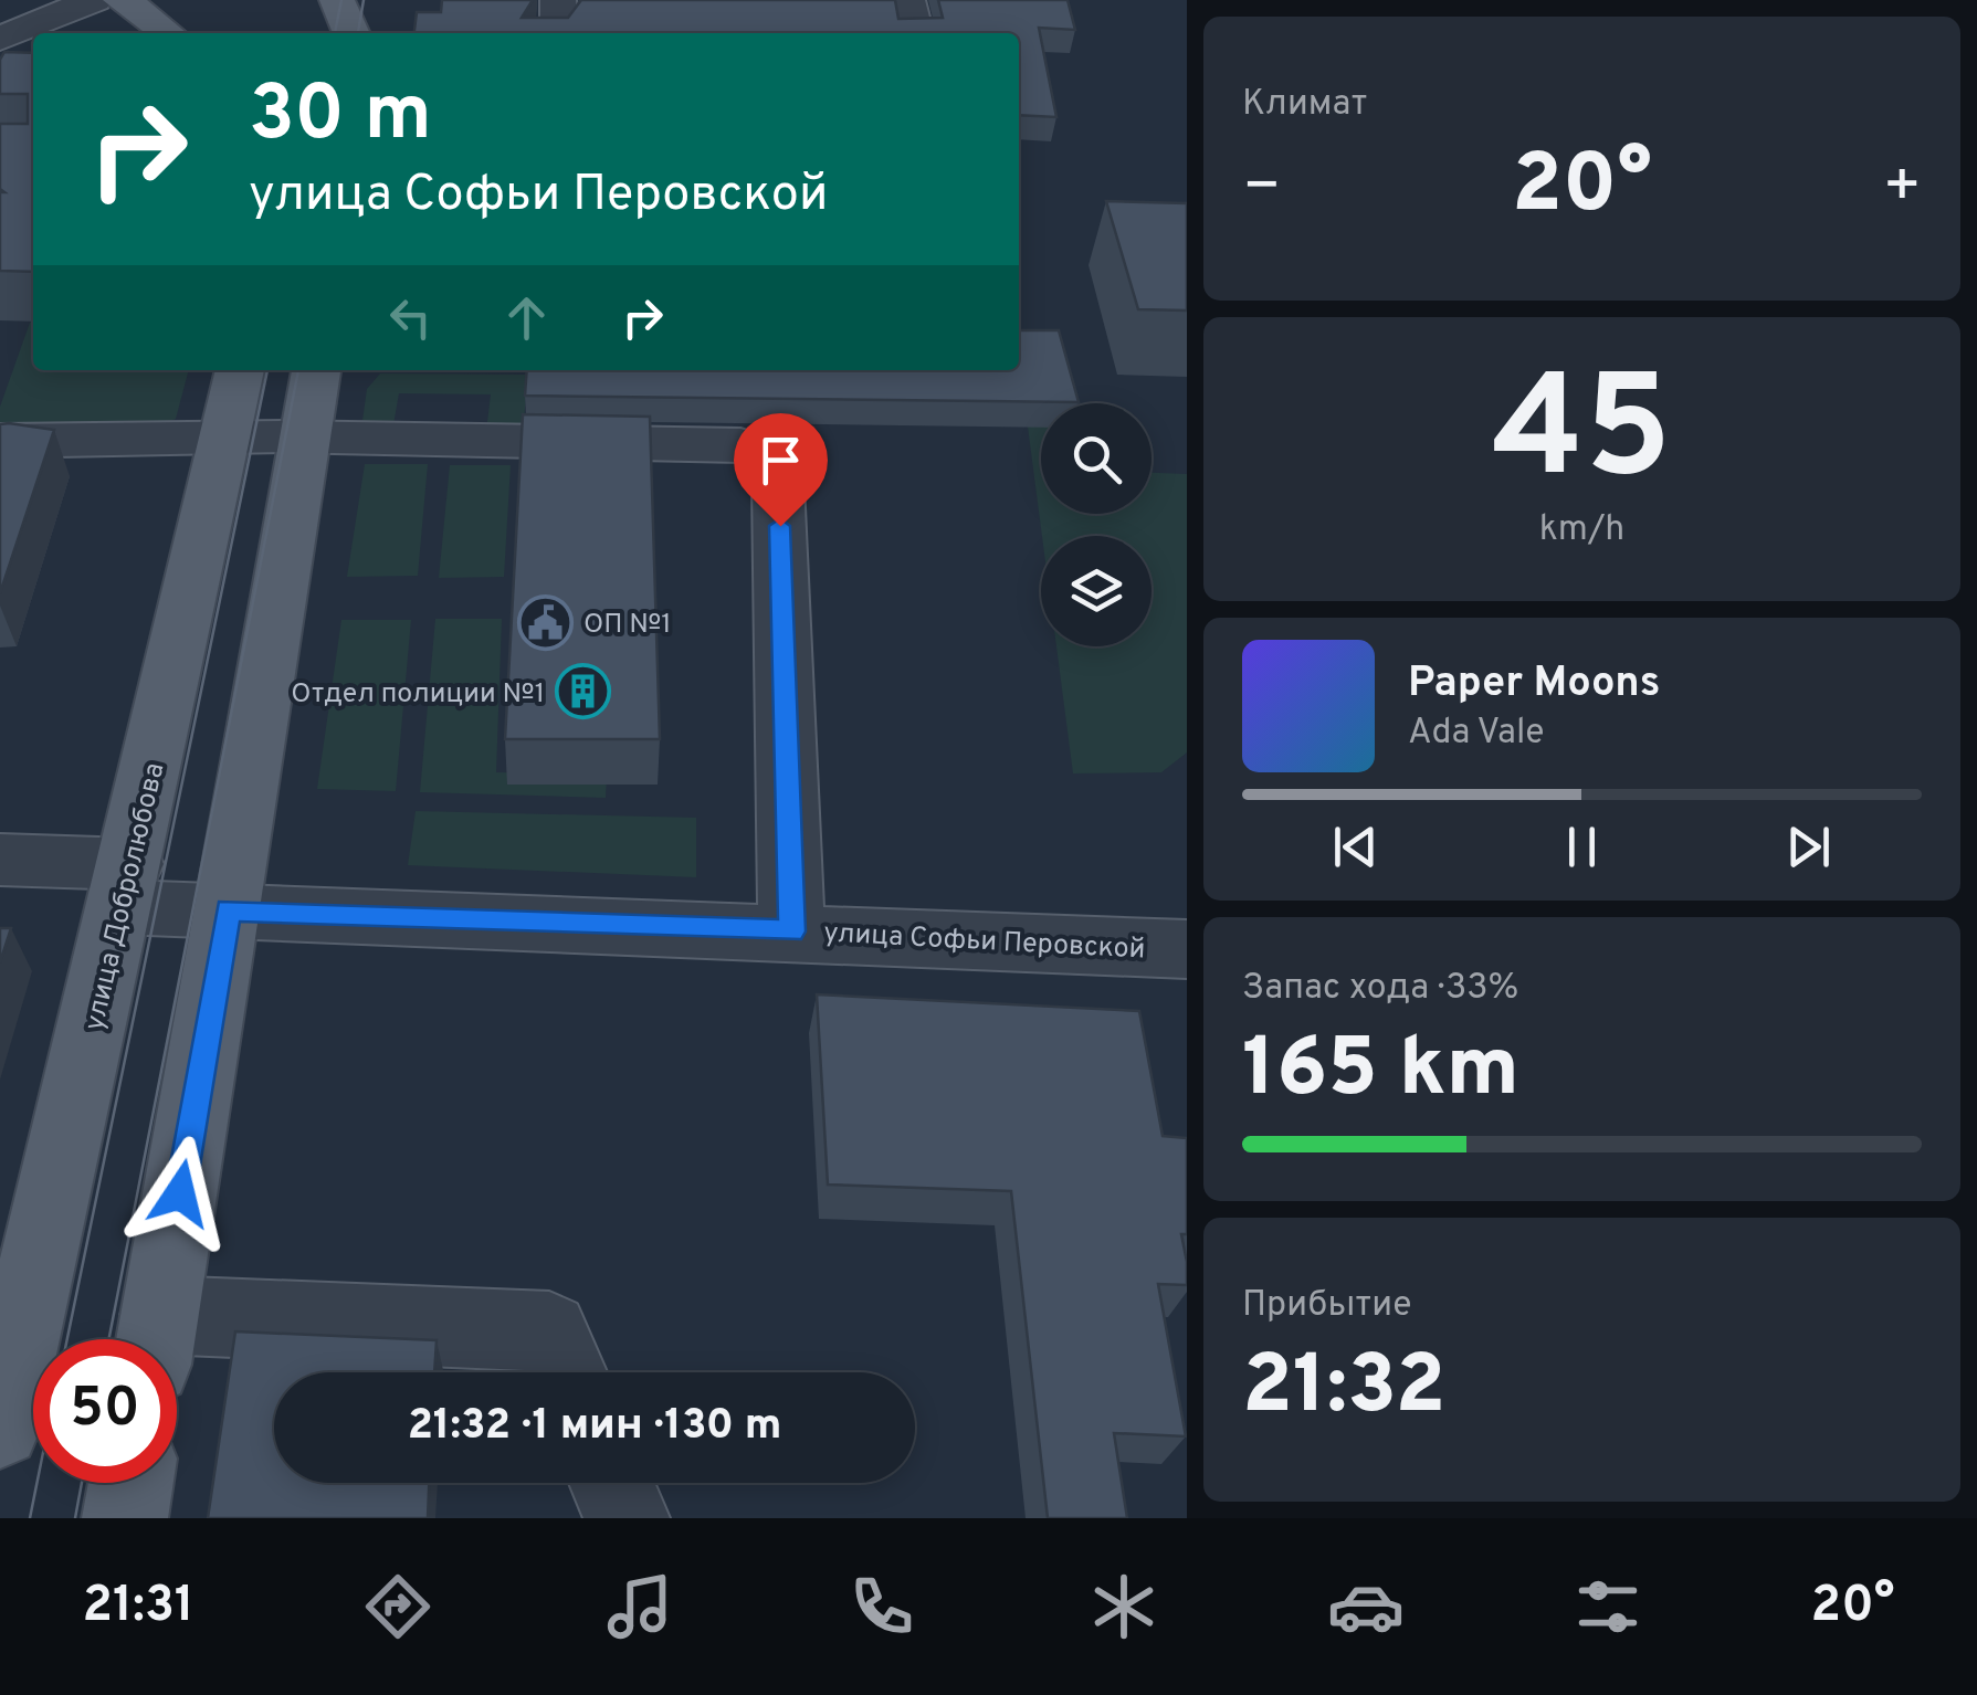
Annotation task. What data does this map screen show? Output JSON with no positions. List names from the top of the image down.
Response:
{
  "streets": {
    "main road": ["улица Добролюбова"],
    "street": ["улица Софьи Перовской"]
  },
  "crossings": [
    ["улица Добролюбова", "улица Софьи Перовской"]
  ],
  "places": {
    "public building": ["ОП №1"],
    "building": ["Отдел полиции №1"]
  },
  "page": {
    "tile": [
      "Климат",
      ["45", "km/h"],
      ["Запас хода · 33%", "165 km"],
      ["Прибытие", "21:32"]
    ],
    "turn": ["30 m", "улица Софьи Перовской"],
    "heat": ["−", "20°", "+"],
    "song": ["Paper Moons", "Ada Vale"],
    "limit": "50",
    "trip": "21:32 · 1 мин · 130 m",
    "tabs": ["21:31", "20°"]
  }
}
